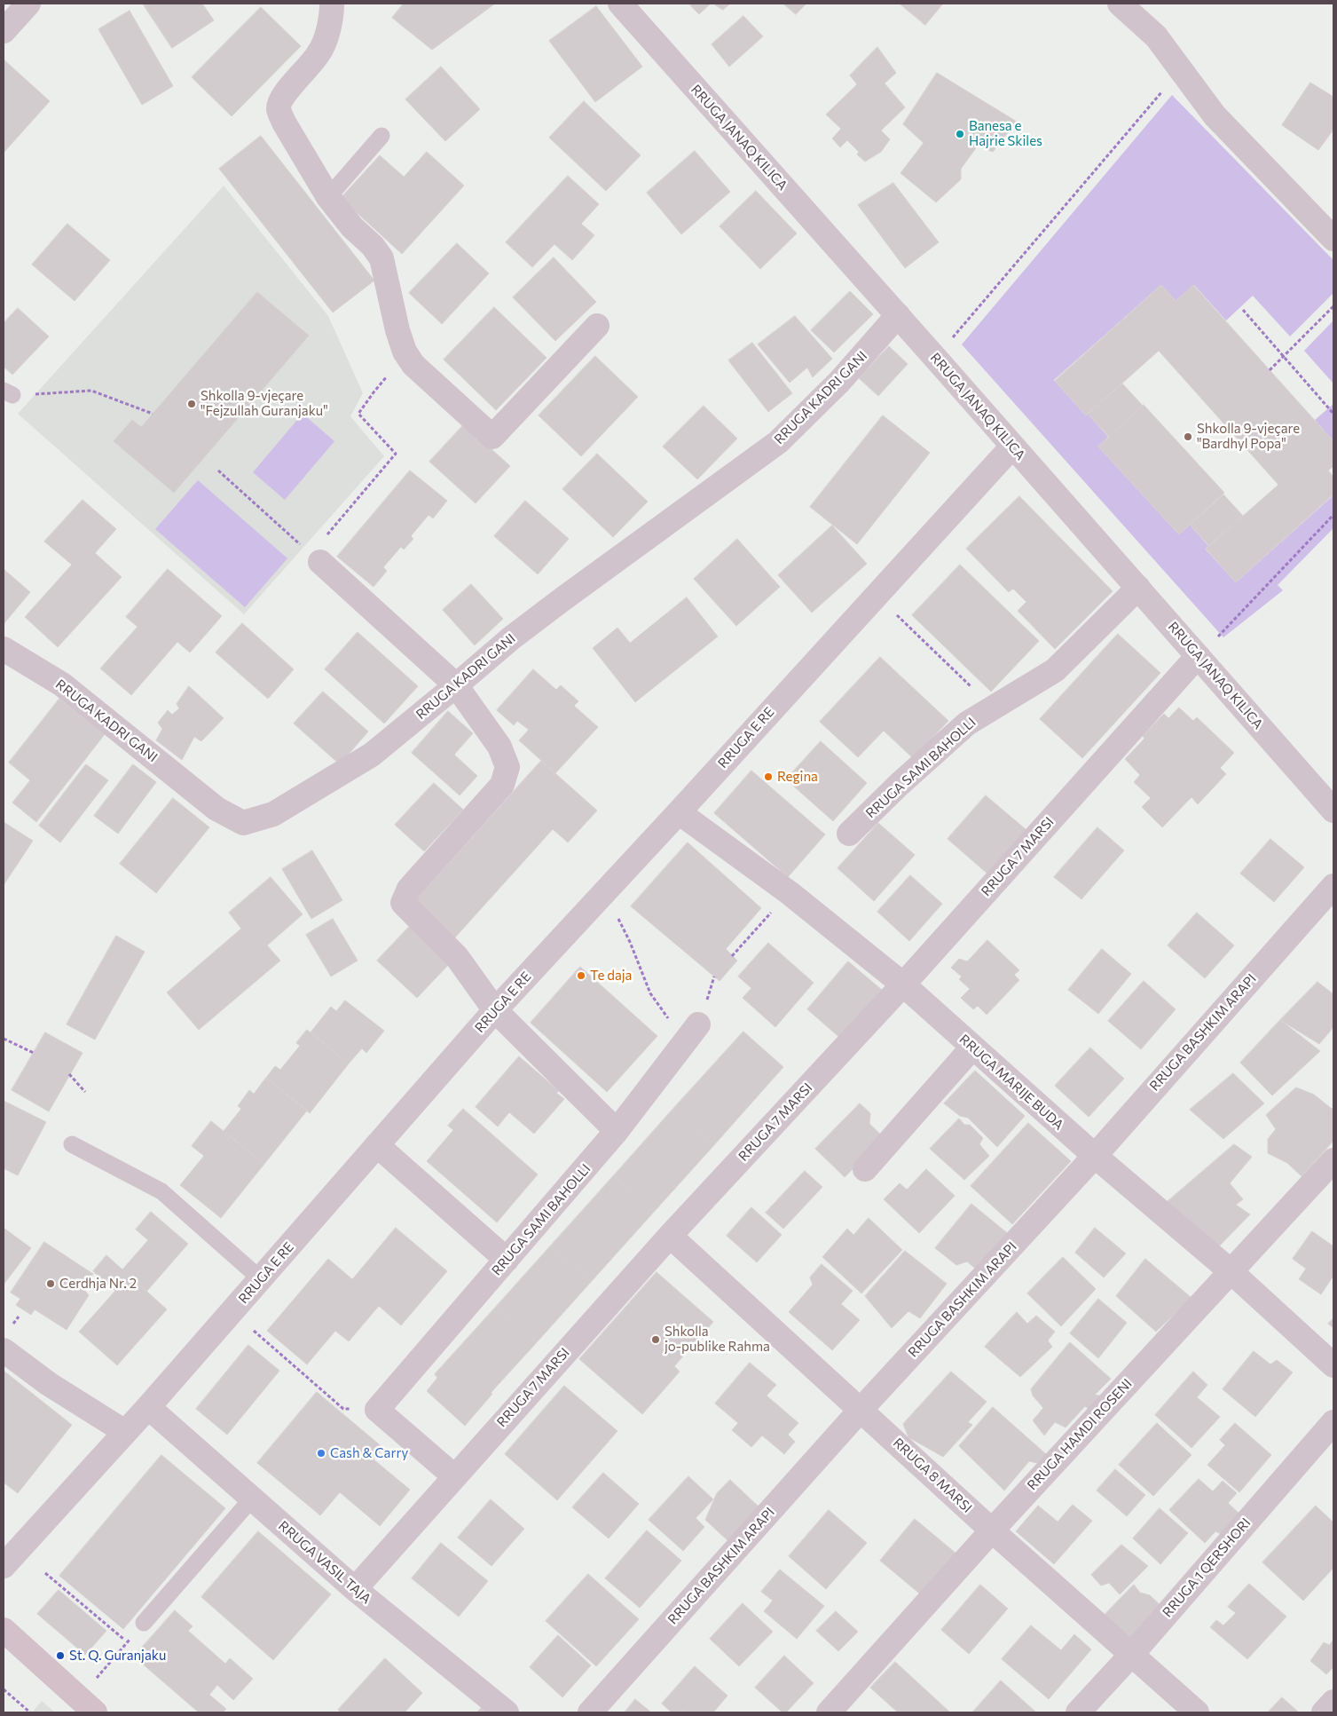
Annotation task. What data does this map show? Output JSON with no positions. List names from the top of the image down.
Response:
{
  "streets": {
    "street": [
      "RRUGA JANAQ KILICA",
      "RRUGA KADRI GANI",
      "RRUGA E RE",
      "RRUGA SAMI BAHOLLI",
      "RRUGA 7 MARSI",
      "RRUGA BASHKIM ARAPI",
      "RRUGA MARIJE BUDA",
      "RRUGA HAMDI ROSENI",
      "RRUGA 8 MARSI",
      "RRUGA VASIL TAJA",
      "RRUGA 1 QERSHORI"
    ]
  },
  "crossings": [
    ["RRUGA JANAQ KILICA", "RRUGA KADRI GANI"],
    ["RRUGA JANAQ KILICA", "RRUGA E RE"],
    ["RRUGA JANAQ KILICA", "RRUGA SAMI BAHOLLI"],
    ["RRUGA JANAQ KILICA", "RRUGA 7 MARSI"],
    ["RRUGA E RE", "RRUGA MARIJE BUDA"],
    ["RRUGA E RE", "RRUGA VASIL TAJA"],
    ["RRUGA 7 MARSI", "RRUGA MARIJE BUDA"],
    ["RRUGA 7 MARSI", "RRUGA 8 MARSI"],
    ["RRUGA 7 MARSI", "RRUGA VASIL TAJA"],
    ["RRUGA BASHKIM ARAPI", "RRUGA MARIJE BUDA"],
    ["RRUGA BASHKIM ARAPI", "RRUGA 8 MARSI"],
    ["RRUGA MARIJE BUDA", "RRUGA HAMDI ROSENI"],
    ["RRUGA HAMDI ROSENI", "RRUGA 8 MARSI"],
    ["RRUGA 8 MARSI", "RRUGA 1 QERSHORI"]
  ],
  "places": [
    "Banesa e Hajrie Skiles",
    "Shkolla 9-vjeçare \"Fejzullah Guranjaku\"",
    "Shkolla 9-vjeçare \"Bardhyl Popa\"",
    "Regina",
    "Te daja",
    "Cerdhja Nr. 2",
    "Shkolla jo-publike Rahma",
    "Cash & Carry",
    "St. Q. Guranjaku"
  ]
}
